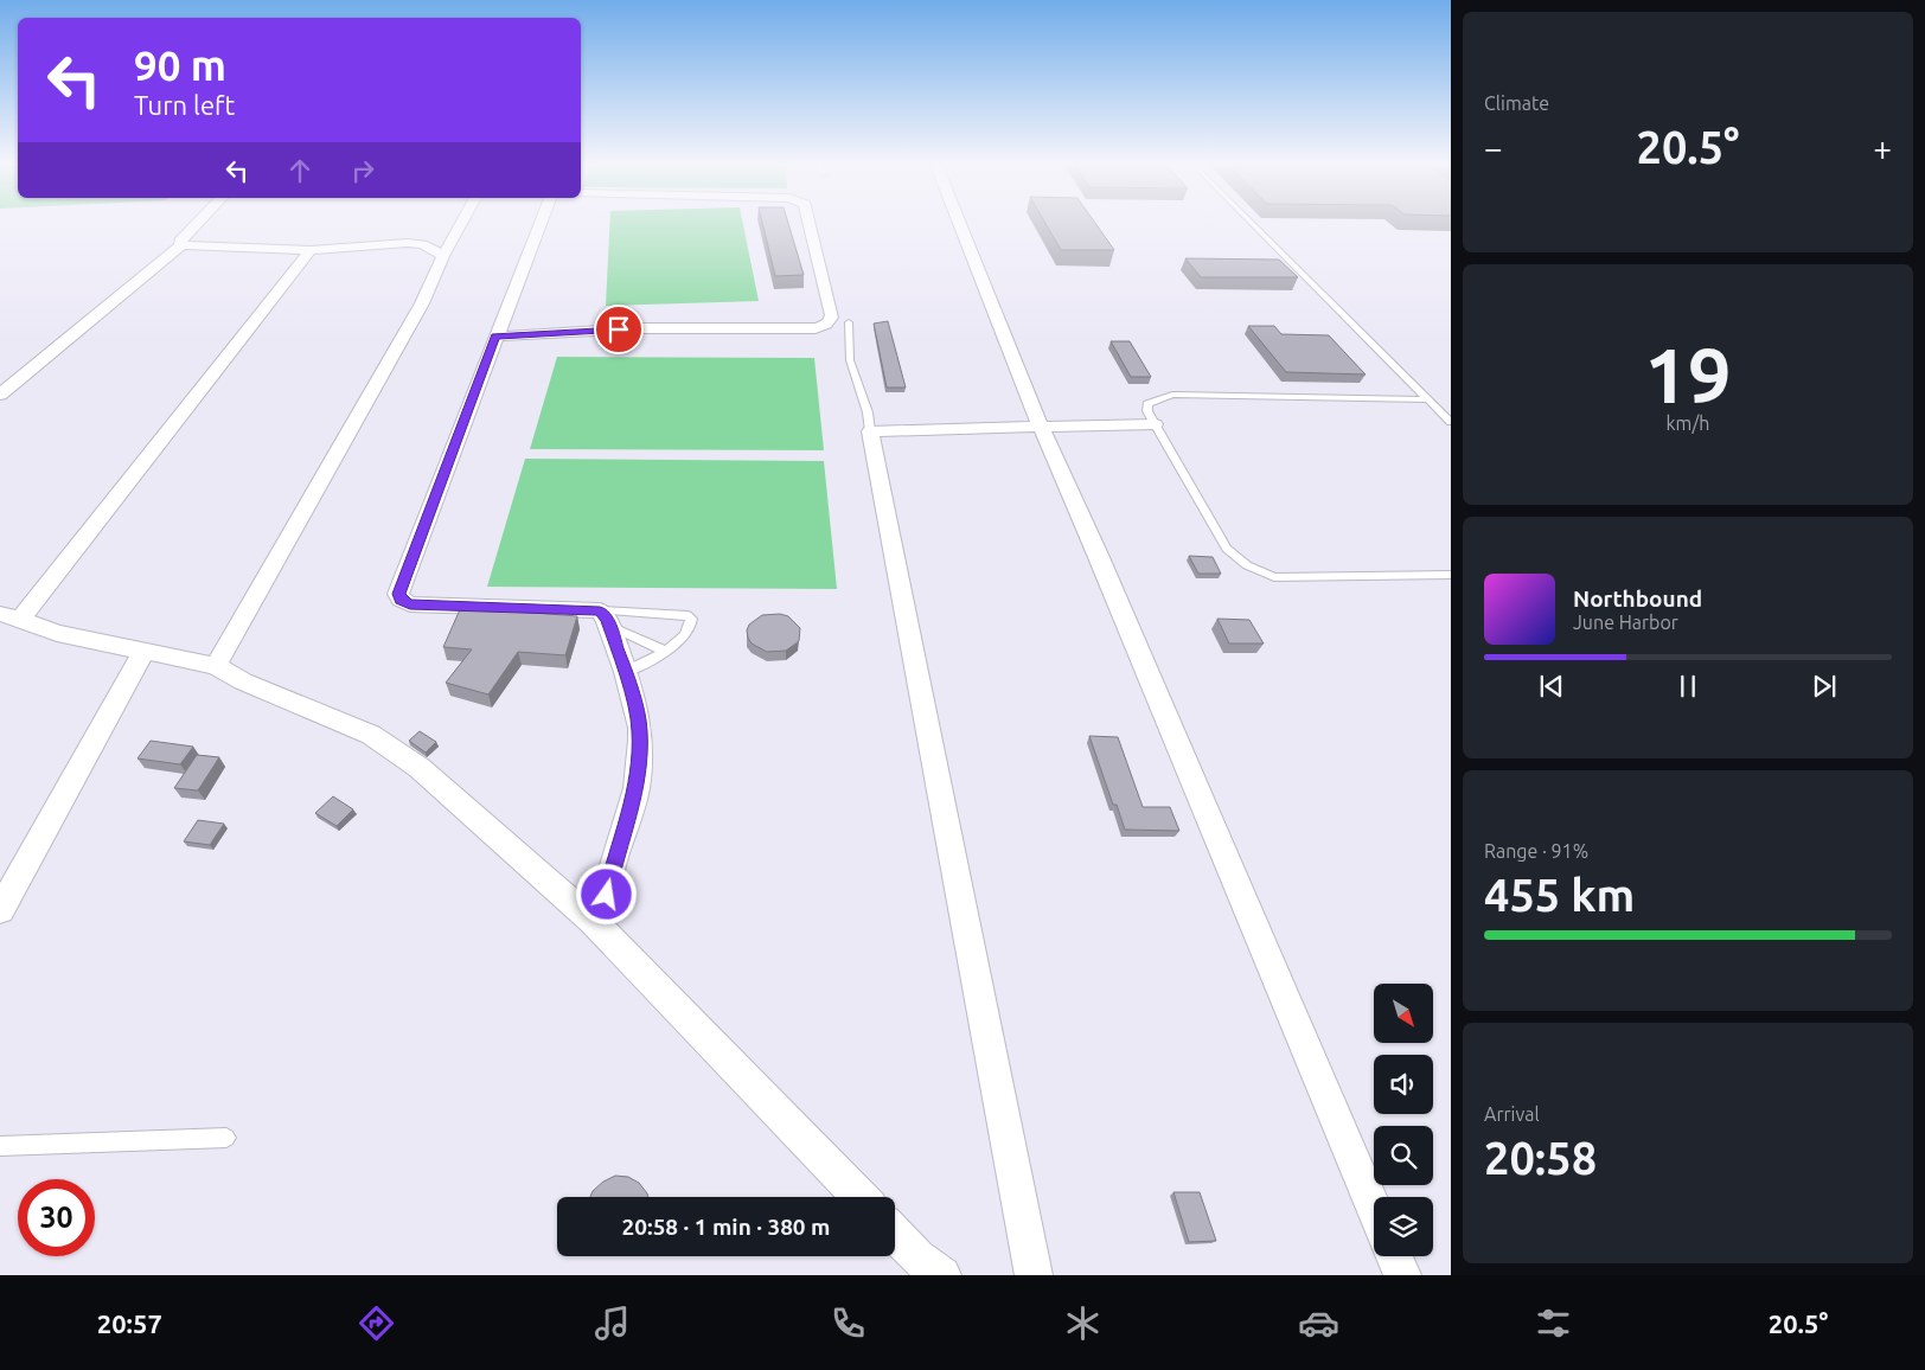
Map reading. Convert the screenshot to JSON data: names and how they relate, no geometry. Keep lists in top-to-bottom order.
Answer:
{
  "north": "bottom right",
  "page": {
    "tile": [
      "Climate",
      ["19", "km/h"],
      ["Range · 91%", "455 km"],
      ["Arrival", "20:58"]
    ],
    "turn": ["90 m", "Turn left"],
    "heat": ["−", "20.5°", "+"],
    "song": ["Northbound", "June Harbor"],
    "limit": "30",
    "trip": "20:58 · 1 min · 380 m",
    "tabs": ["20:57", "20.5°"]
  }
}
